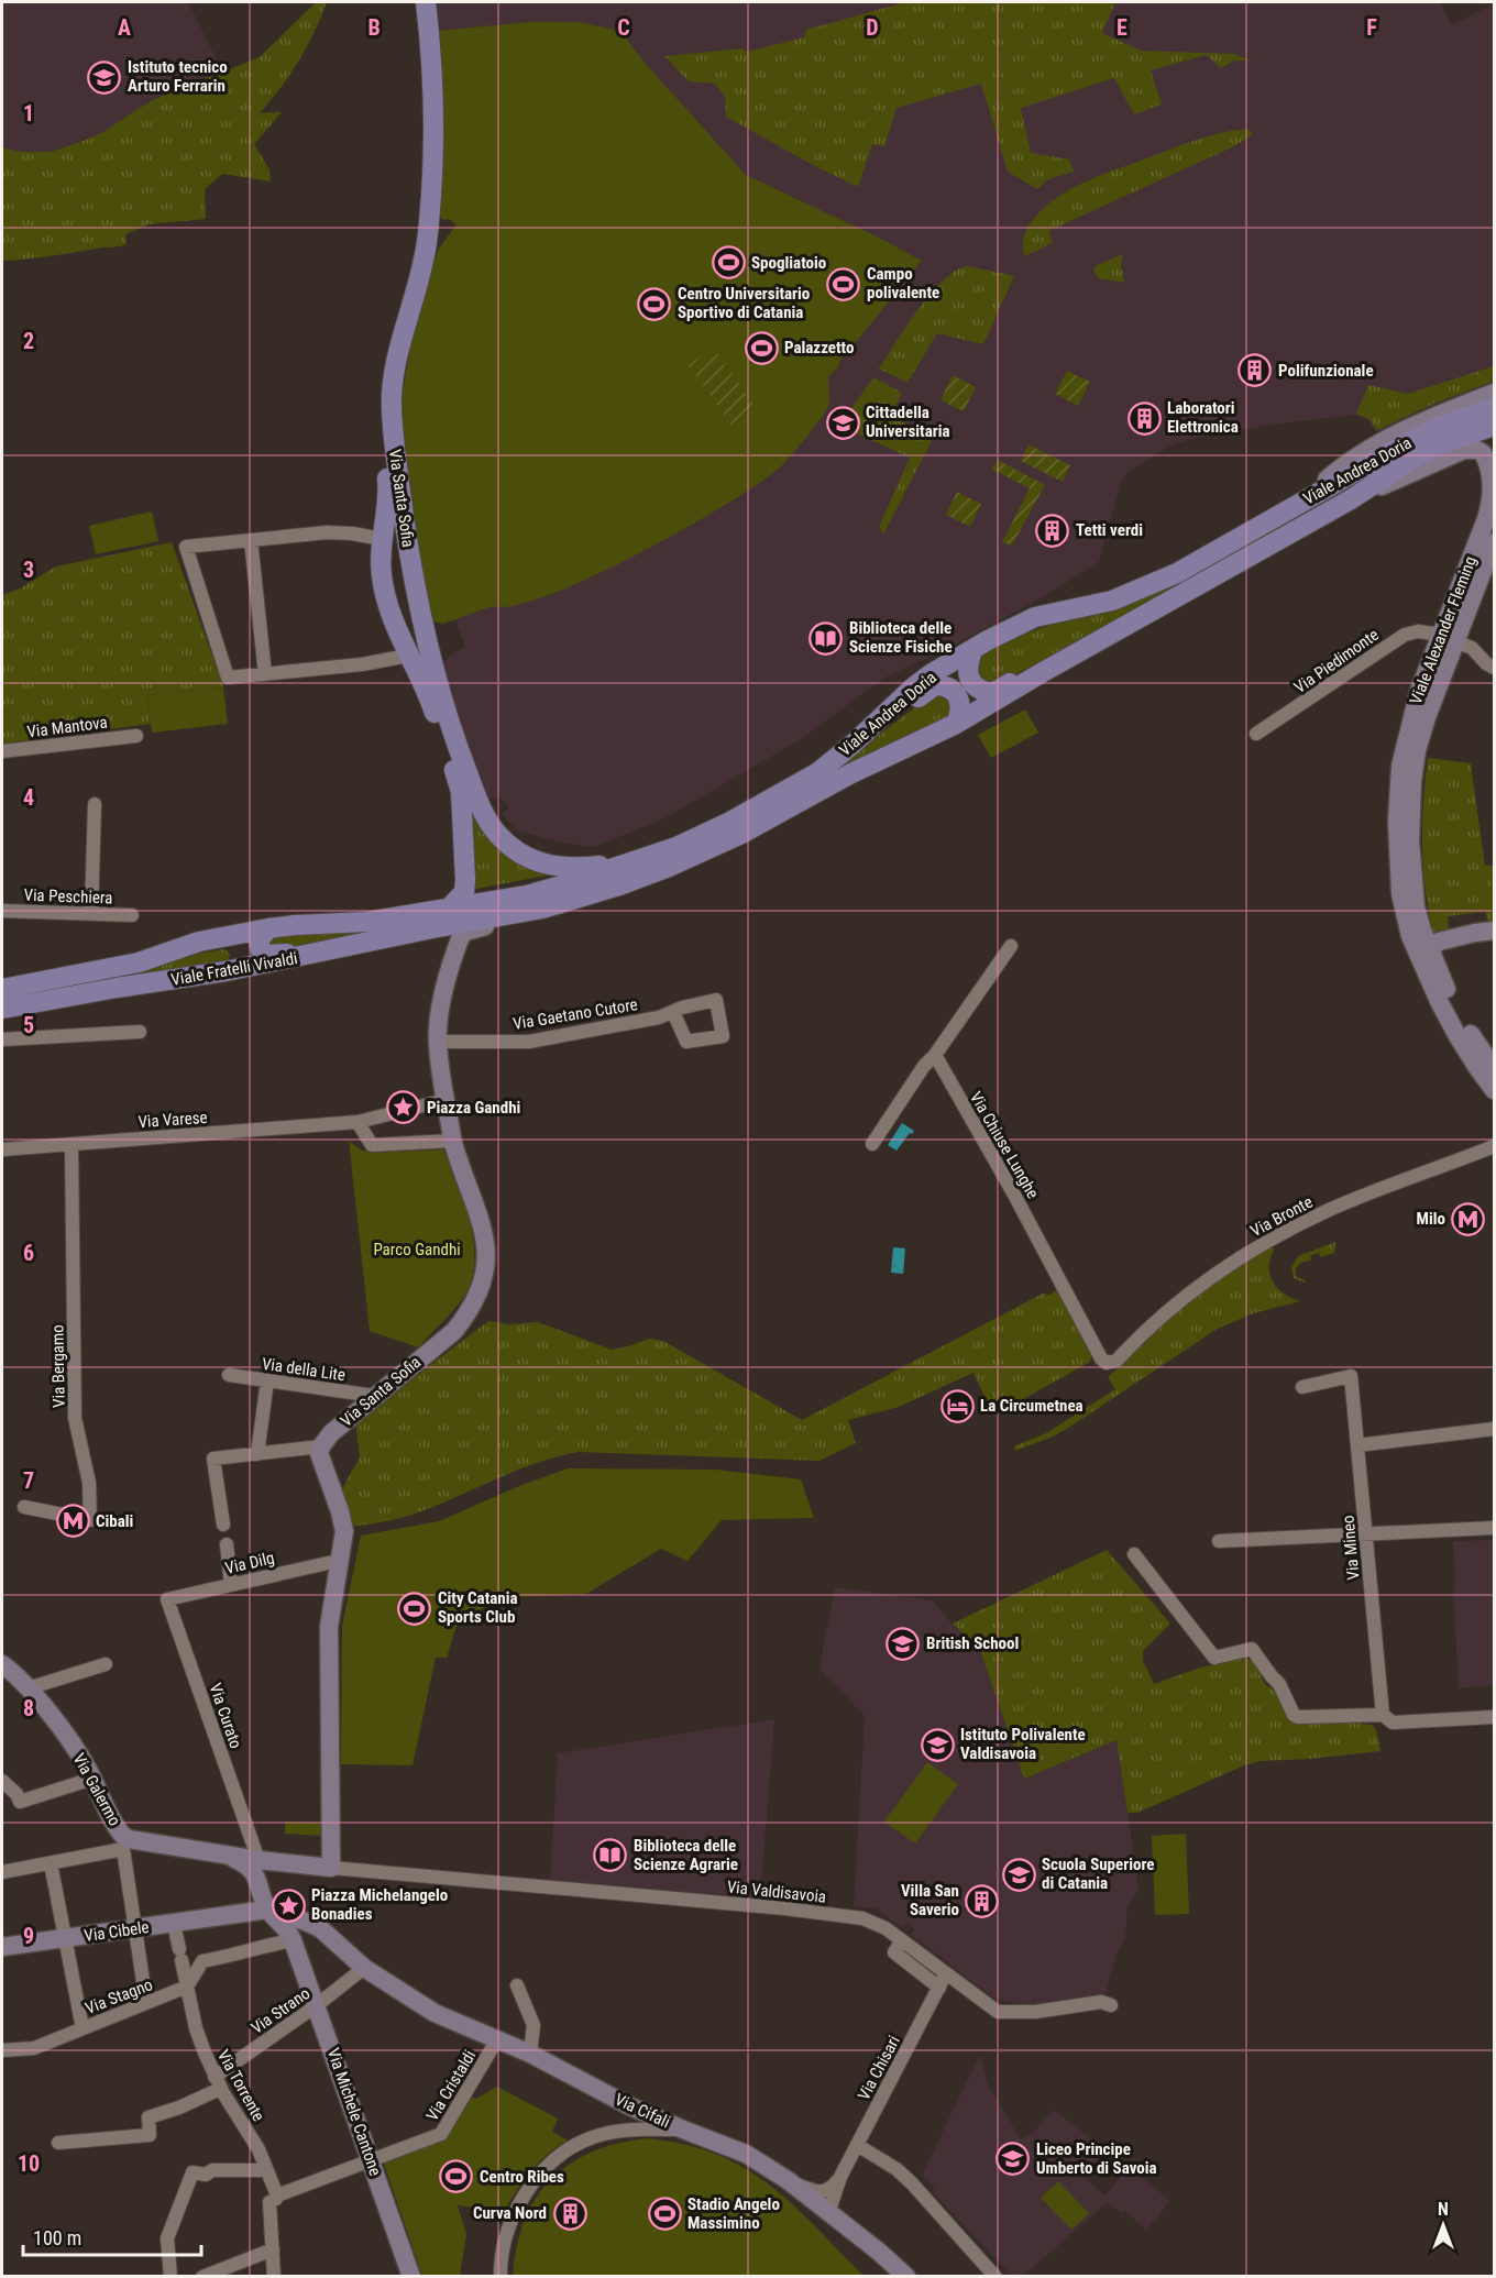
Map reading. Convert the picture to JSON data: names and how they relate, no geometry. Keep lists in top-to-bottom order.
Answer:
{
  "streets": {
    "main road": [
      "Viale Andrea Doria",
      "Via Santa Sofia",
      "Viale Alexander Fleming",
      "Viale Fratelli Vivaldi",
      "Via Galermo",
      "Via Cibele",
      "Via Cifali",
      "Via Michele Cantone"
    ],
    "street": [
      "Via Piedimonte",
      "Via Mantova",
      "Via Peschiera",
      "Via Gaetano Cutore",
      "Via Varese",
      "Via Chiuse Lunghe",
      "Via Bronte",
      "Via Bergamo",
      "Via della Lite",
      "Via Mineo",
      "Via Dilg",
      "Via Curato",
      "Via Valdisavoia",
      "Via Stagno",
      "Via Strano",
      "Via Chisari",
      "Via Torrente",
      "Via Cristaldi"
    ]
  },
  "crossings": [
    ["Viale Andrea Doria", "Via Santa Sofia"],
    ["Viale Andrea Doria", "Viale Alexander Fleming"],
    ["Viale Andrea Doria", "Viale Fratelli Vivaldi"],
    ["Via Santa Sofia", "Viale Fratelli Vivaldi"],
    ["Via Santa Sofia", "Via Gaetano Cutore"],
    ["Via Santa Sofia", "Via Varese"],
    ["Via Santa Sofia", "Via della Lite"],
    ["Viale Alexander Fleming", "Via Piedimonte"],
    ["Via Varese", "Via Bergamo"],
    ["Via Chiuse Lunghe", "Via Bronte"],
    ["Via Dilg", "Via Curato"],
    ["Via Curato", "Via Galermo"],
    ["Via Galermo", "Via Valdisavoia"],
    ["Via Galermo", "Via Michele Cantone"],
    ["Via Valdisavoia", "Via Chisari"],
    ["Via Cibele", "Via Torrente"],
    ["Via Cibele", "Via Cifali"],
    ["Via Cibele", "Via Michele Cantone"],
    ["Via Stagno", "Via Torrente"],
    ["Via Strano", "Via Torrente"],
    ["Via Strano", "Via Cifali"],
    ["Via Strano", "Via Michele Cantone"],
    ["Via Chisari", "Via Cifali"],
    ["Via Torrente", "Via Cristaldi"],
    ["Via Cristaldi", "Via Cifali"],
    ["Via Cristaldi", "Via Michele Cantone"],
    ["Via Cifali", "Via Michele Cantone"]
  ],
  "parks": ["Parco Gandhi"],
  "places": {
    "school or university": [
      "Istituto tecnico Arturo Ferrarin",
      "Cittadella Universitaria",
      "British School",
      "Istituto Polivalente Valdisavoia",
      "Scuola Superiore di Catania",
      "Liceo Principe Umberto di Savoia"
    ],
    "sports": [
      "Spogliatoio",
      "Campo polivalente",
      "Centro Universitario Sportivo di Catania",
      "Palazzetto",
      "City Catania Sports Club",
      "Centro Ribes",
      "Stadio Angelo Massimino"
    ],
    "building": [
      "Polifunzionale",
      "Laboratori Elettronica",
      "Tetti verdi",
      "Villa San Saverio",
      "Curva Nord"
    ],
    "library": ["Biblioteca delle Scienze Fisiche", "Biblioteca delle Scienze Agrarie"],
    "place": ["Piazza Gandhi", "Piazza Michelangelo Bonadies"],
    "metro station": ["Milo", "Cibali"],
    "hotel": ["La Circumetnea"]
  },
  "scale_bar": "100 m",
  "north": "top",
  "grid": {
    "columns": [
      "A",
      "B",
      "C",
      "D",
      "E",
      "F"
    ],
    "rows": [
      "1",
      "2",
      "3",
      "4",
      "5",
      "6",
      "7",
      "8",
      "9",
      "10"
    ]
  }
}
